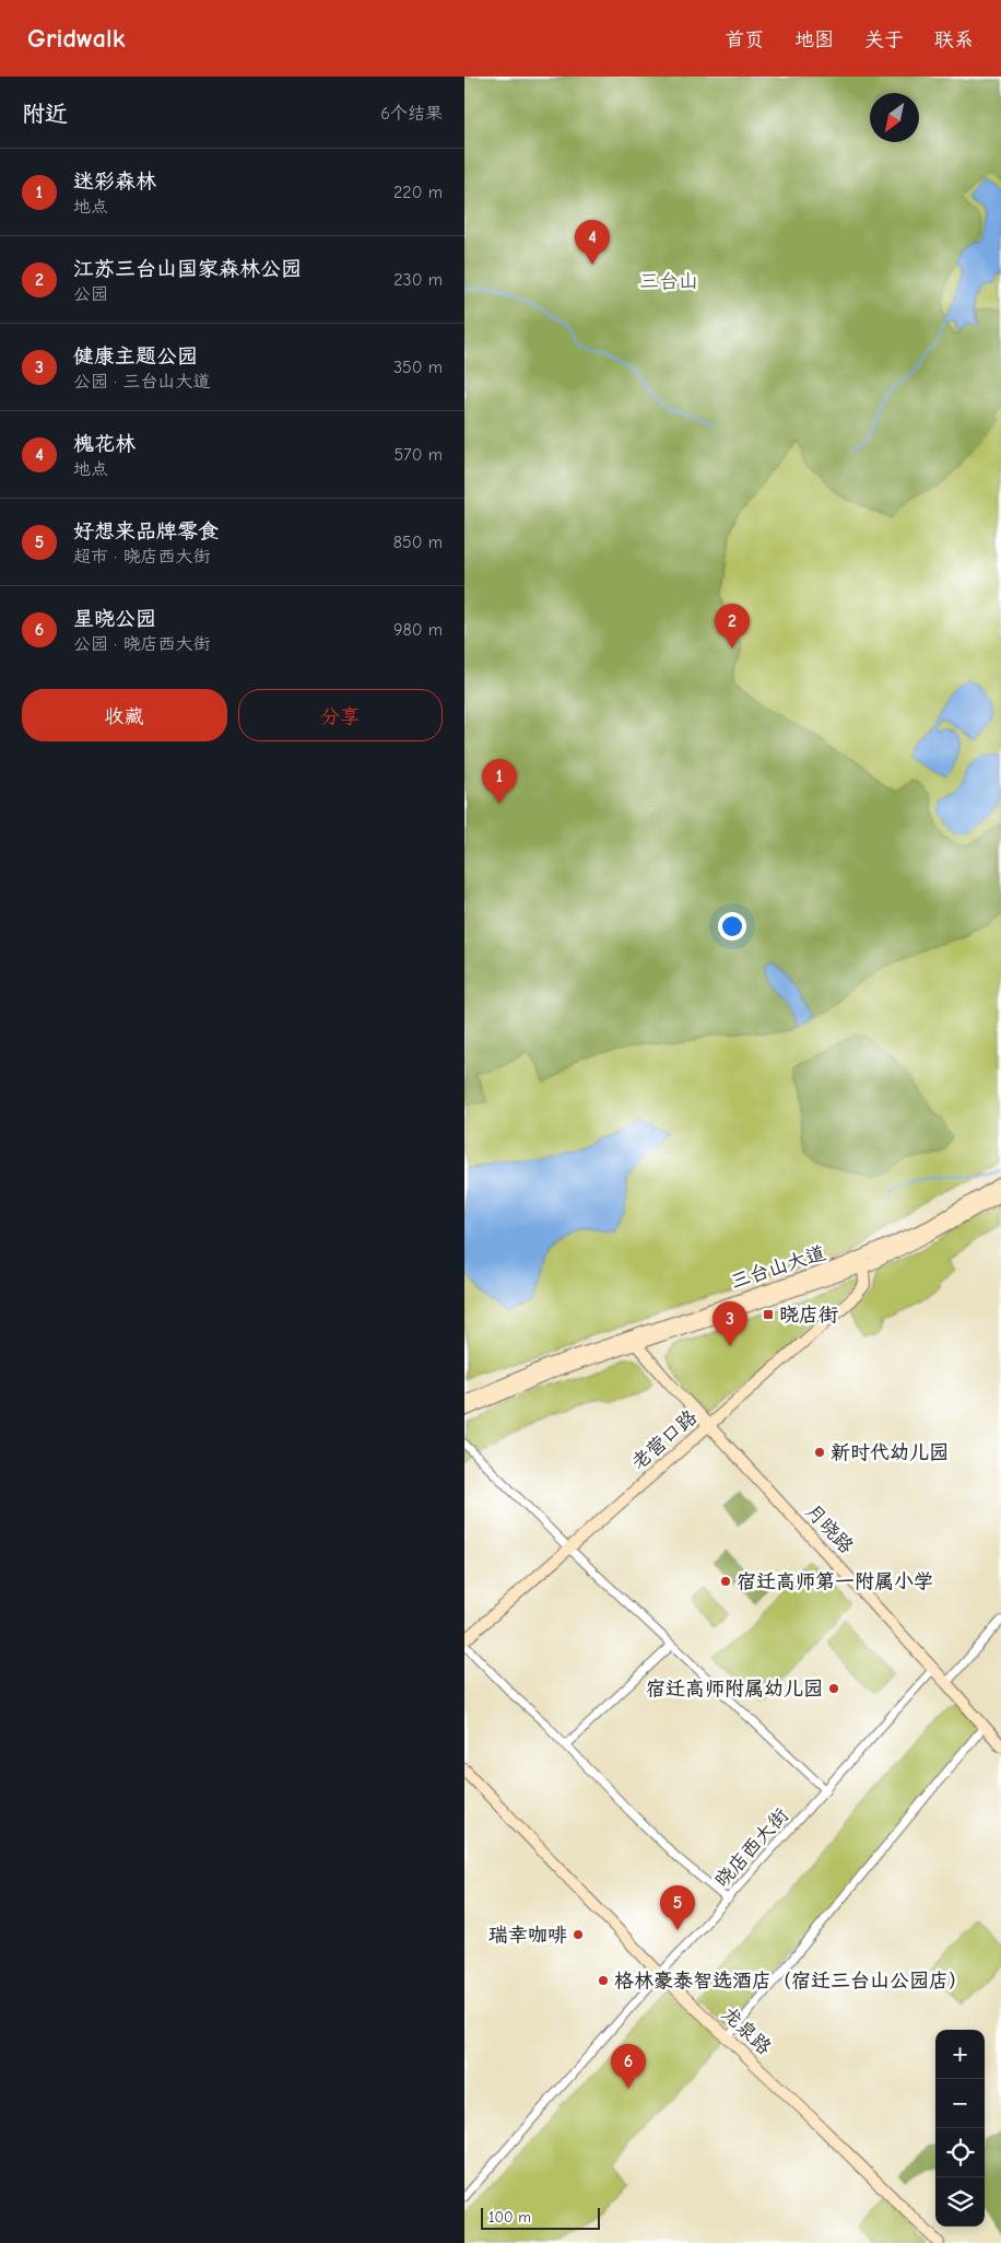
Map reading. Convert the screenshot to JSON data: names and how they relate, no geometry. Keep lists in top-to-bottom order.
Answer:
{
  "streets": {
    "street": [
      "三台山大道",
      "老营口路",
      "月晓路",
      "晓店西大街",
      "龙泉路"
    ]
  },
  "crossings": [
    ["三台山大道", "老营口路"],
    ["三台山大道", "月晓路"],
    ["老营口路", "月晓路"],
    ["月晓路", "晓店西大街"],
    ["晓店西大街", "龙泉路"]
  ],
  "parks": ["三台山"],
  "places": {
    "transit": ["晓店街"],
    "other": [
      "新时代幼儿园",
      "宿迁高师第一附属小学",
      "宿迁高师附属幼儿园",
      "瑞幸咖啡",
      "格林豪泰智选酒店（宿迁三台山公园店）"
    ]
  },
  "scale_bar": "100 m",
  "north": "bottom left",
  "page": {
    "header": "Gridwalk",
    "nav": [
      "首页",
      "地图",
      "关于",
      "联系"
    ],
    "heading": ["附近", "6个结果"],
    "list": [
      {
        "mark": "1",
        "name": "迷彩森林",
        "note": "地点",
        "value": "220 m"
      },
      {
        "mark": "2",
        "name": "江苏三台山国家森林公园",
        "note": "公园",
        "value": "230 m"
      },
      {
        "mark": "3",
        "name": "健康主题公园",
        "note": "公园 · 三台山大道",
        "value": "350 m"
      },
      {
        "mark": "4",
        "name": "槐花林",
        "note": "地点",
        "value": "570 m"
      },
      {
        "mark": "5",
        "name": "好想来品牌零食",
        "note": "超市 · 晓店西大街",
        "value": "850 m"
      },
      {
        "mark": "6",
        "name": "星晓公园",
        "note": "公园 · 晓店西大街",
        "value": "980 m"
      }
    ],
    "pins": [
      "4",
      "2",
      "1",
      "3",
      "5",
      "6"
    ],
    "buttons": ["收藏", "分享"],
    "map_buttons": ["+", "−"],
    "scale": "100 m"
  }
}
